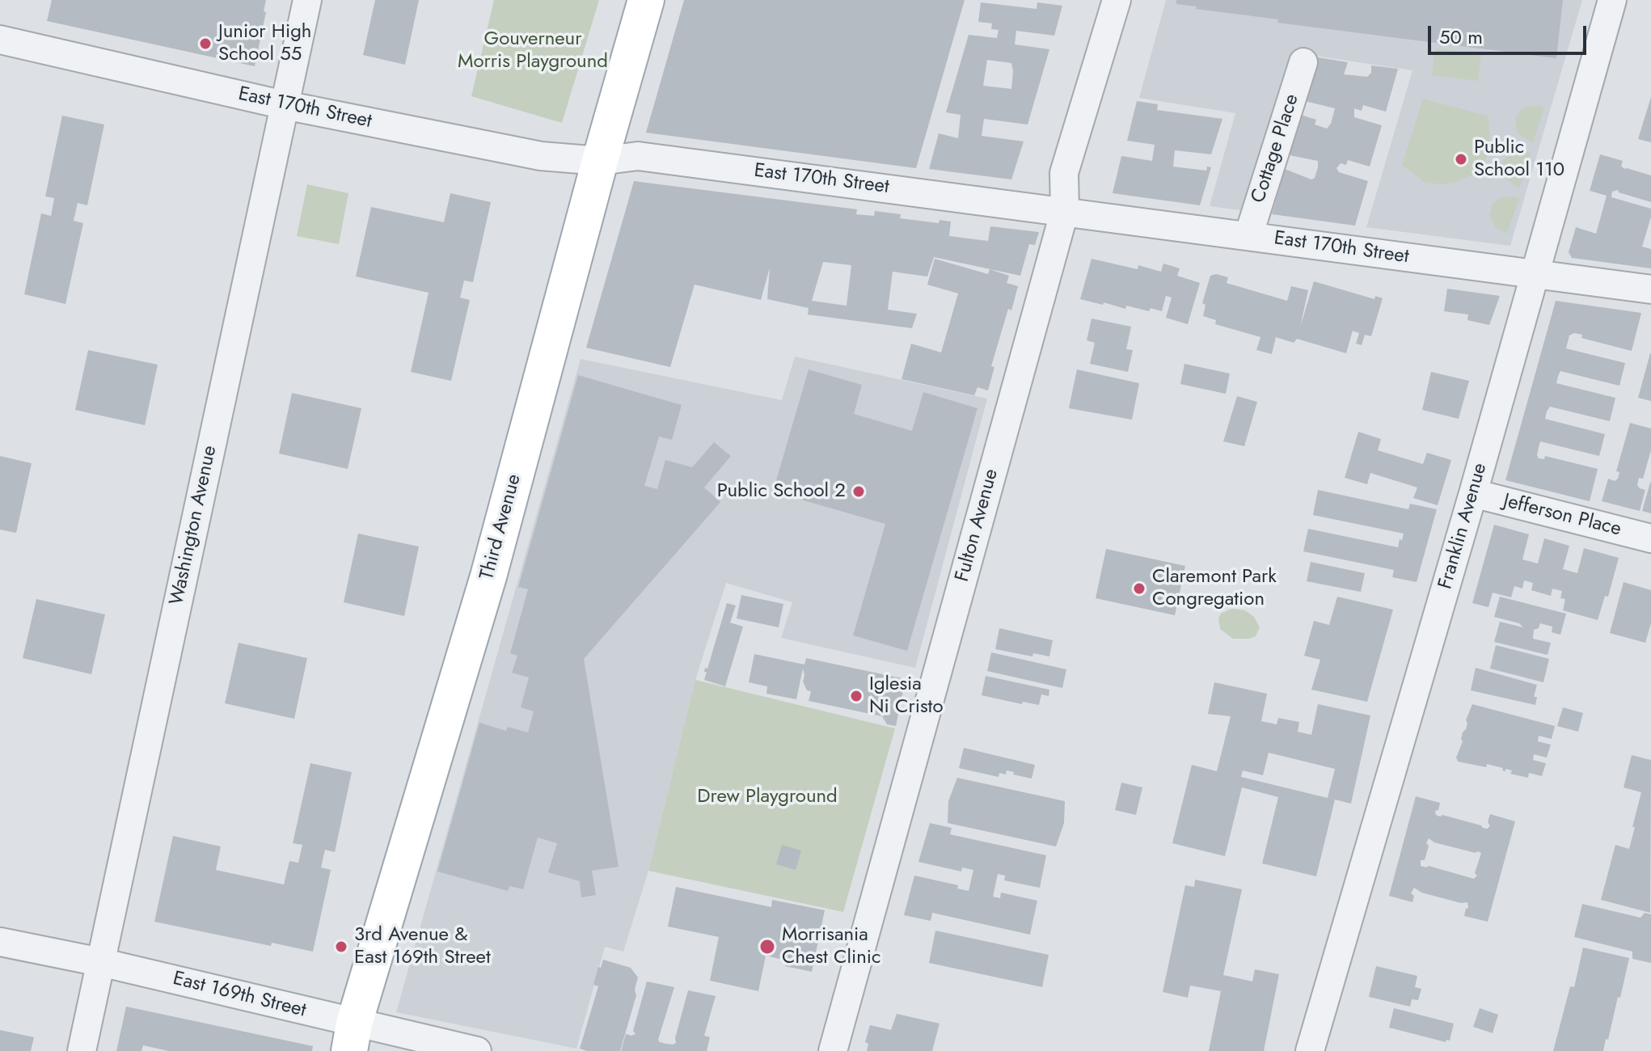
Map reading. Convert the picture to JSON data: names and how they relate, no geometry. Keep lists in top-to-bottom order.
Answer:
{
  "streets": {
    "main road": ["Third Avenue"],
    "street": [
      "East 170th Street",
      "Cottage Place",
      "Jefferson Place",
      "Washington Avenue",
      "Fulton Avenue",
      "Franklin Avenue",
      "East 169th Street"
    ]
  },
  "crossings": [
    ["East 170th Street", "Cottage Place"],
    ["East 170th Street", "Washington Avenue"],
    ["East 170th Street", "Fulton Avenue"],
    ["East 170th Street", "Franklin Avenue"],
    ["East 170th Street", "Third Avenue"],
    ["Jefferson Place", "Franklin Avenue"],
    ["Washington Avenue", "East 169th Street"],
    ["Third Avenue", "East 169th Street"]
  ],
  "parks": ["Gouverneur Morris Playground", "Drew Playground"],
  "places": [
    "Junior High School 55",
    "Public School 110",
    "Public School 2",
    "Claremont Park Congregation",
    "Iglesia Ni Cristo",
    "3rd Avenue & East 169th Street",
    "Morrisania Chest Clinic"
  ],
  "scale_bar": "50 m"
}
